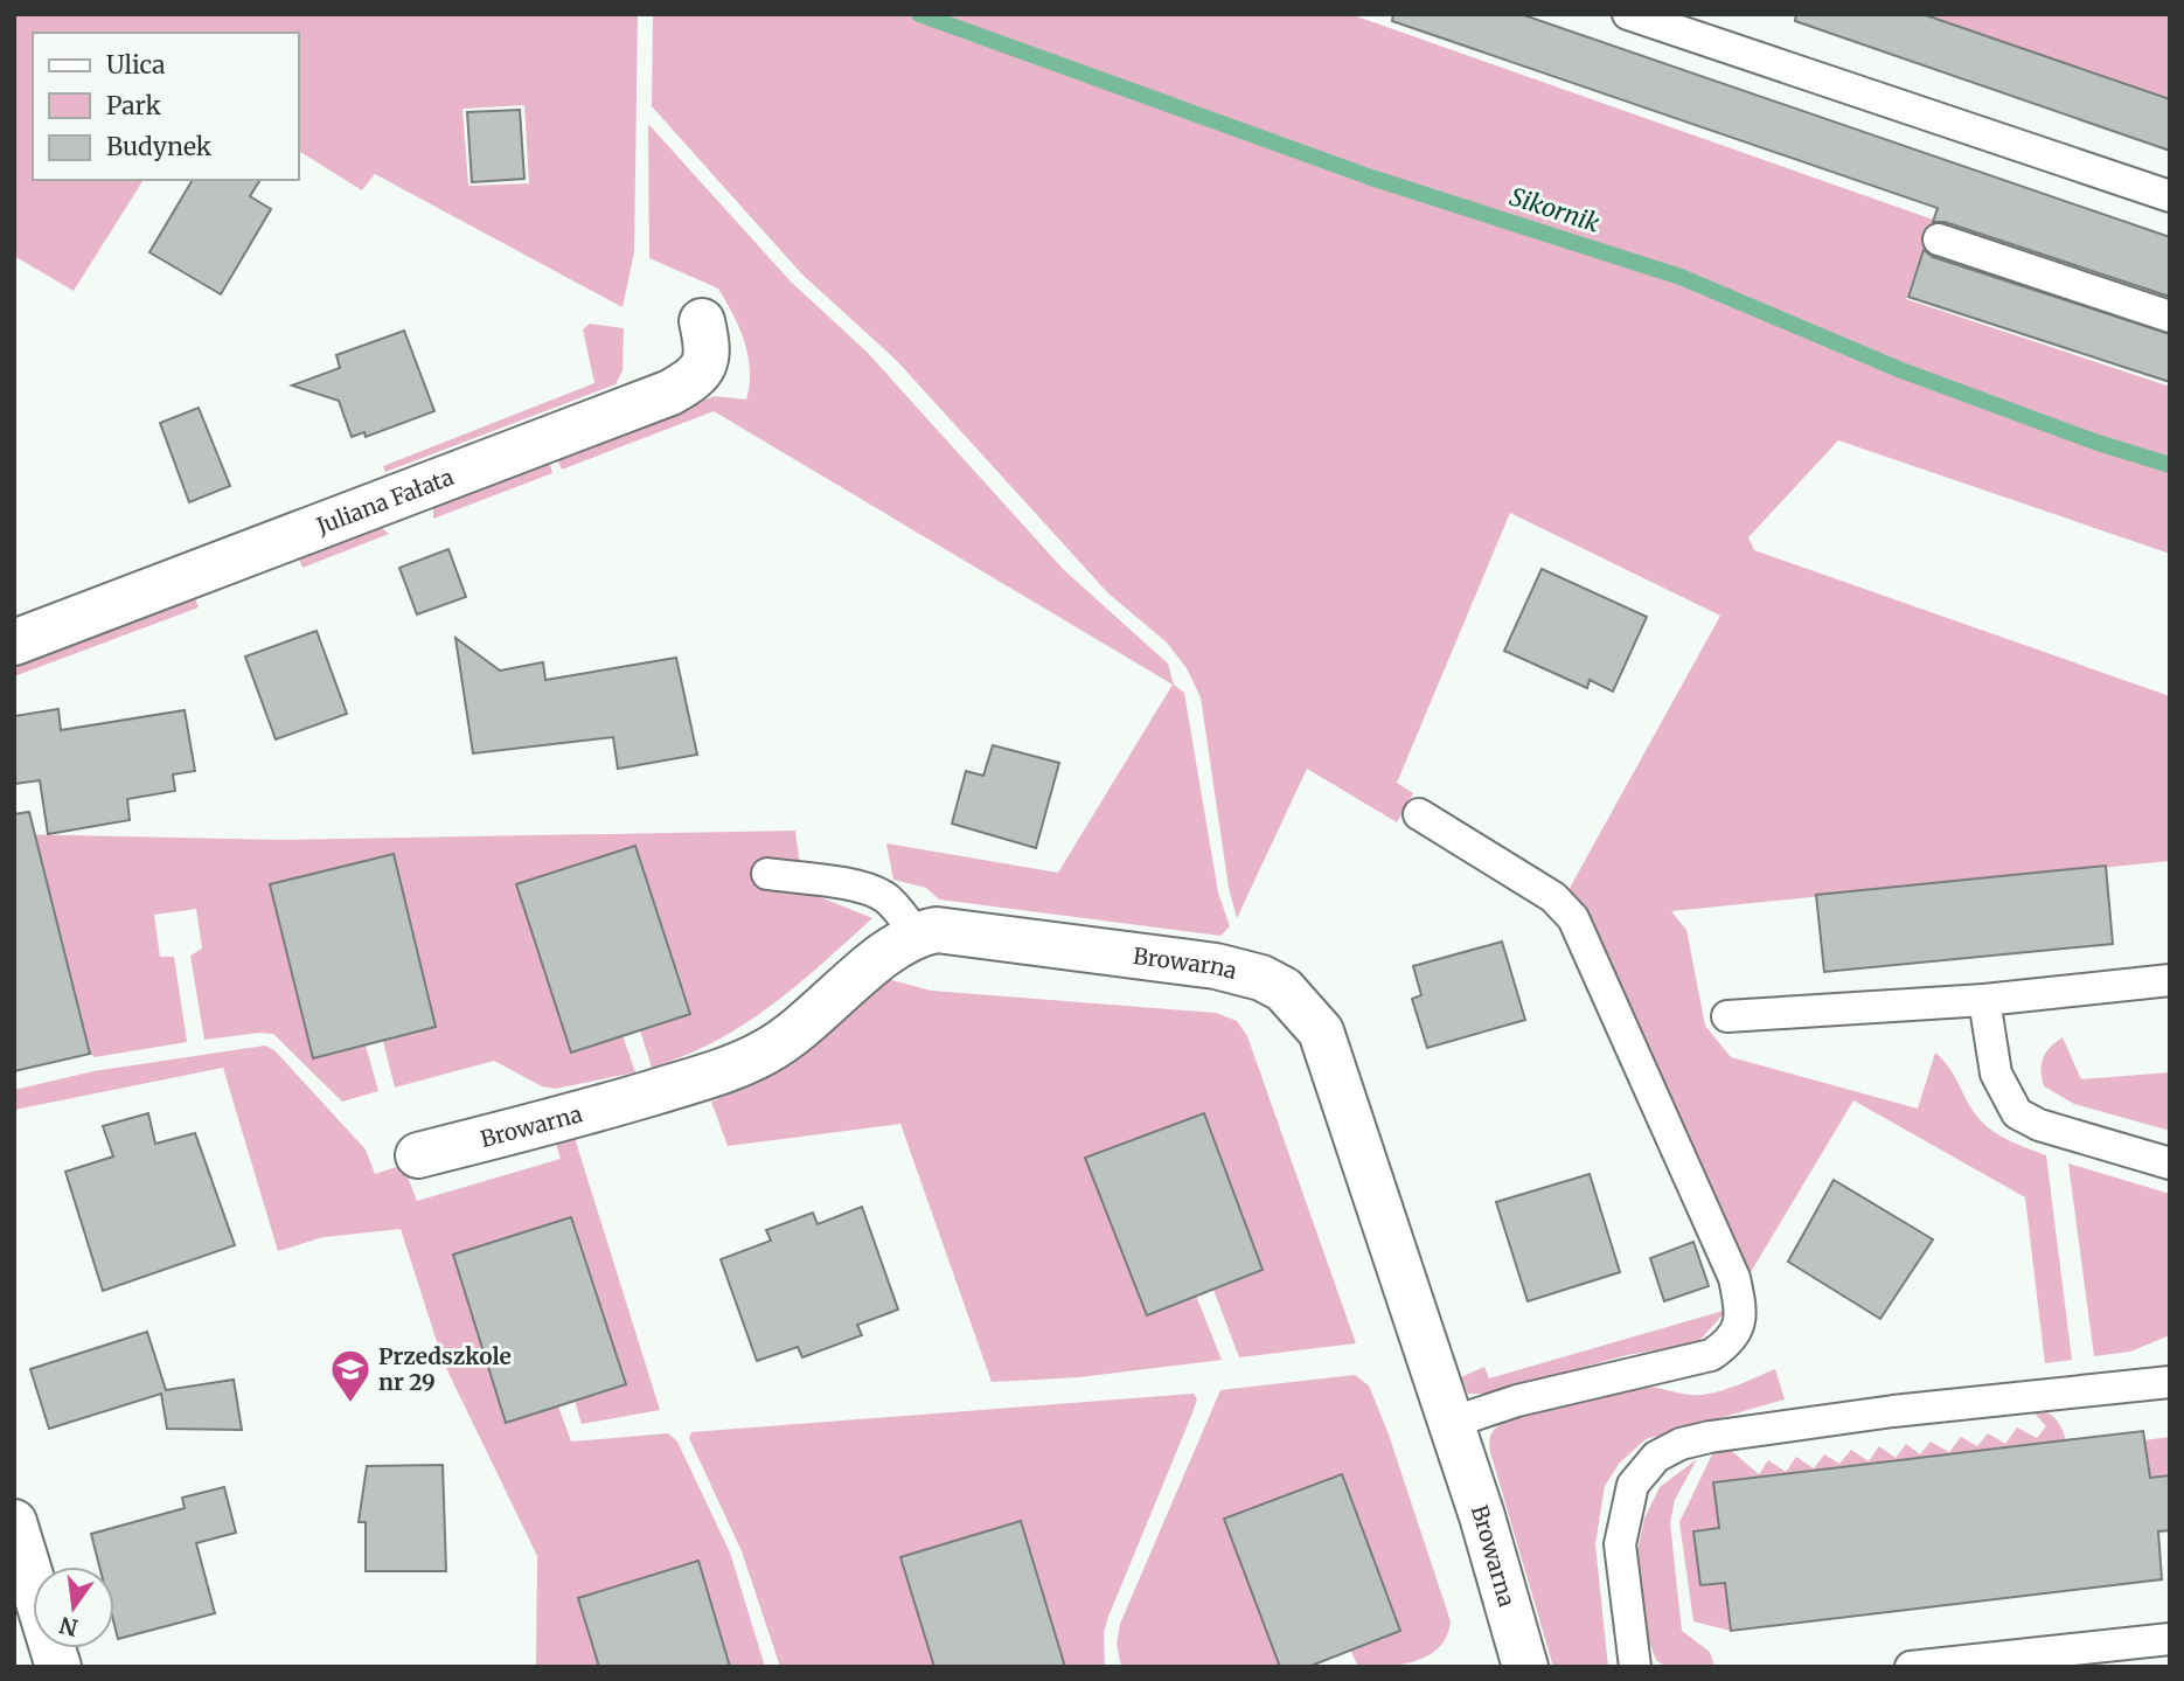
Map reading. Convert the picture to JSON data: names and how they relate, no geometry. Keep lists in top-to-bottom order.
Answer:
{
  "streets": {
    "street": ["Juliana Fałata", "Browarna"]
  },
  "water": ["Sikornik"],
  "places": {
    "school or university": ["Przedszkole nr 29"]
  },
  "legend": ["Ulica", "Park", "Budynek"],
  "north": "bottom"
}
